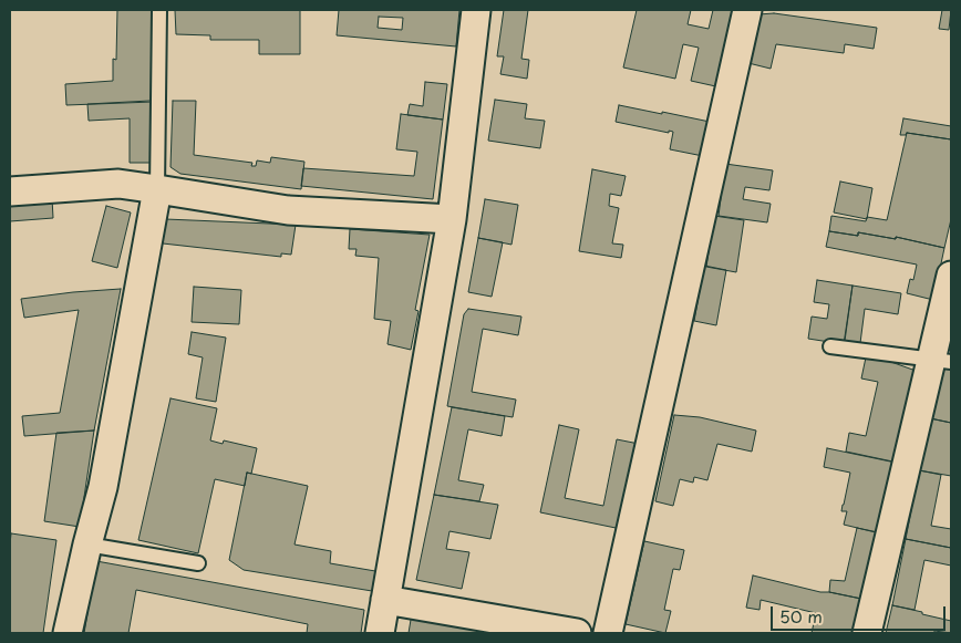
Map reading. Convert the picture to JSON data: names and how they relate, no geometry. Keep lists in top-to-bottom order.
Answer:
{
  "scale_bar": "50 m"
}
